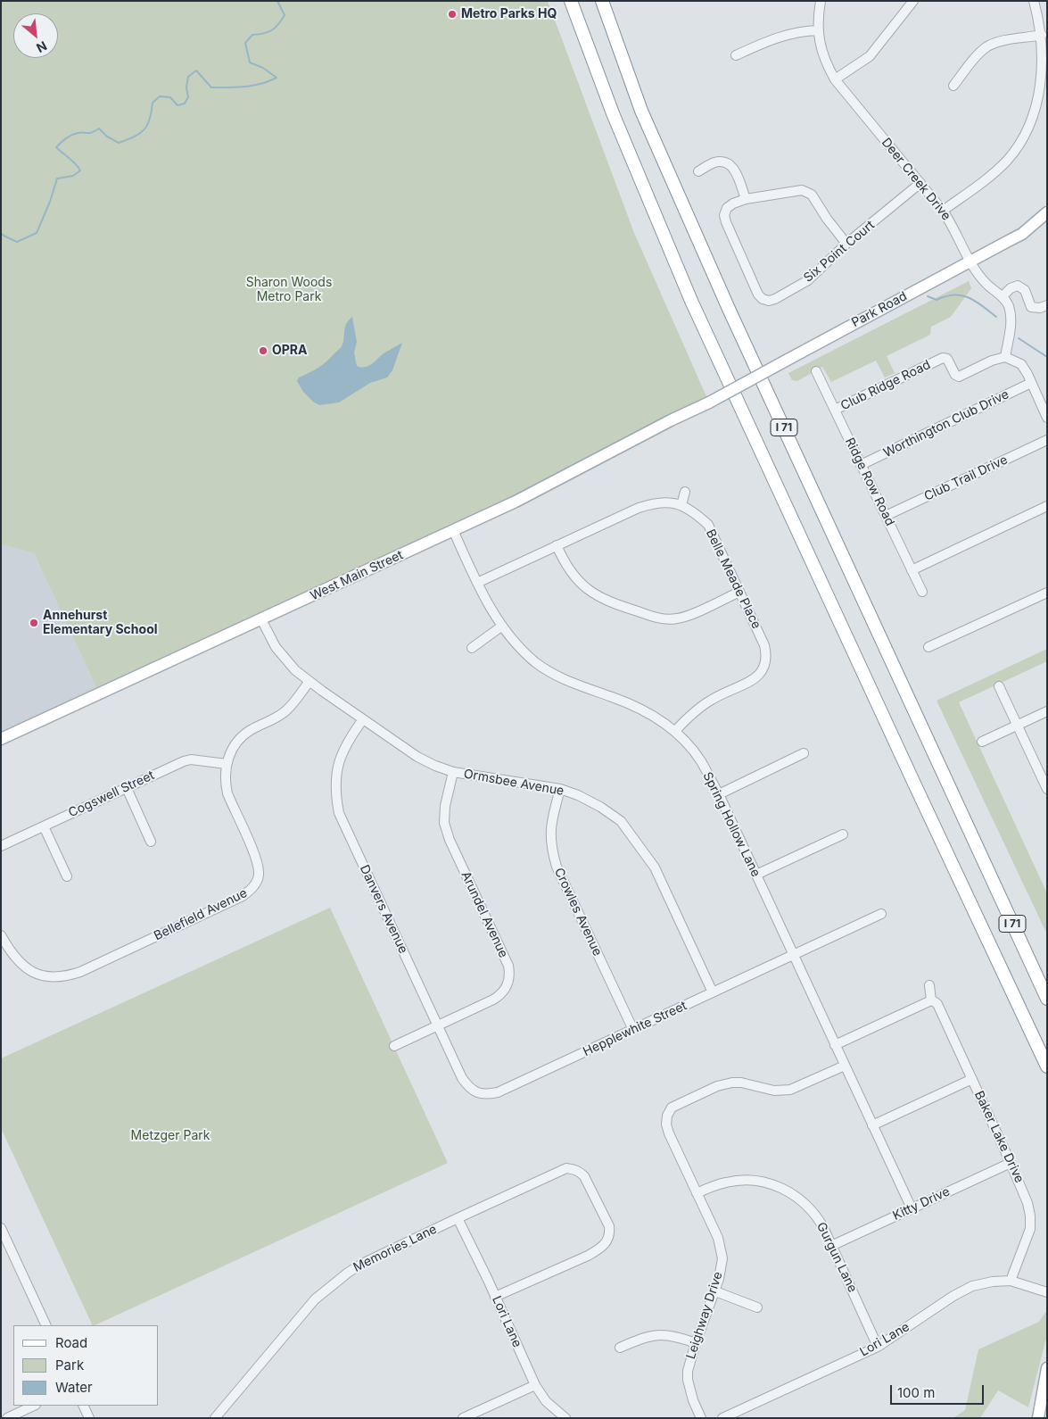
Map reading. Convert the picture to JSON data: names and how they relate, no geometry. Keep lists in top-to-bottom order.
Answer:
{
  "streets": {
    "highway": ["I 71"],
    "main road": ["Park Road", "West Main Street"],
    "street": [
      "Deer Creek Drive",
      "Six Point Court",
      "Club Ridge Road",
      "Worthington Club Drive",
      "Club Trail Drive",
      "Ridge Row Road",
      "Belle Meade Place",
      "Ormsbee Avenue",
      "Cogswell Street",
      "Spring Hollow Lane",
      "Danvers Avenue",
      "Crowles Avenue",
      "Bellefield Avenue",
      "Arundel Avenue",
      "Hepplewhite Street",
      "Baker Lake Drive",
      "Kitty Drive",
      "Memories Lane",
      "Gurgun Lane",
      "Leighway Drive",
      "Lori Lane"
    ]
  },
  "crossings": [
    ["Deer Creek Drive", "Six Point Court"],
    ["Deer Creek Drive", "Park Road"],
    ["Deer Creek Drive", "Club Ridge Road"],
    ["Park Road", "West Main Street"],
    ["Club Ridge Road", "Ridge Row Road"],
    ["Worthington Club Drive", "Ridge Row Road"],
    ["Club Trail Drive", "Ridge Row Road"],
    ["West Main Street", "Ormsbee Avenue"],
    ["West Main Street", "Spring Hollow Lane"],
    ["Belle Meade Place", "Spring Hollow Lane"],
    ["Ormsbee Avenue", "Danvers Avenue"],
    ["Ormsbee Avenue", "Crowles Avenue"],
    ["Ormsbee Avenue", "Bellefield Avenue"],
    ["Ormsbee Avenue", "Arundel Avenue"],
    ["Ormsbee Avenue", "Hepplewhite Street"],
    ["Cogswell Street", "Bellefield Avenue"],
    ["Spring Hollow Lane", "Hepplewhite Street"],
    ["Spring Hollow Lane", "Kitty Drive"],
    ["Spring Hollow Lane", "Leighway Drive"],
    ["Danvers Avenue", "Arundel Avenue"],
    ["Danvers Avenue", "Hepplewhite Street"],
    ["Crowles Avenue", "Hepplewhite Street"],
    ["Baker Lake Drive", "Kitty Drive"],
    ["Baker Lake Drive", "Lori Lane"],
    ["Kitty Drive", "Gurgun Lane"],
    ["Memories Lane", "Lori Lane"],
    ["Gurgun Lane", "Leighway Drive"],
    ["Gurgun Lane", "Lori Lane"]
  ],
  "parks": ["Sharon Woods Metro Park", "Metzger Park"],
  "places": ["Metro Parks HQ", "OPRA", "Annehurst Elementary School"],
  "legend": ["Road", "Park", "Water"],
  "scale_bar": "100 m",
  "north": "bottom right"
}
